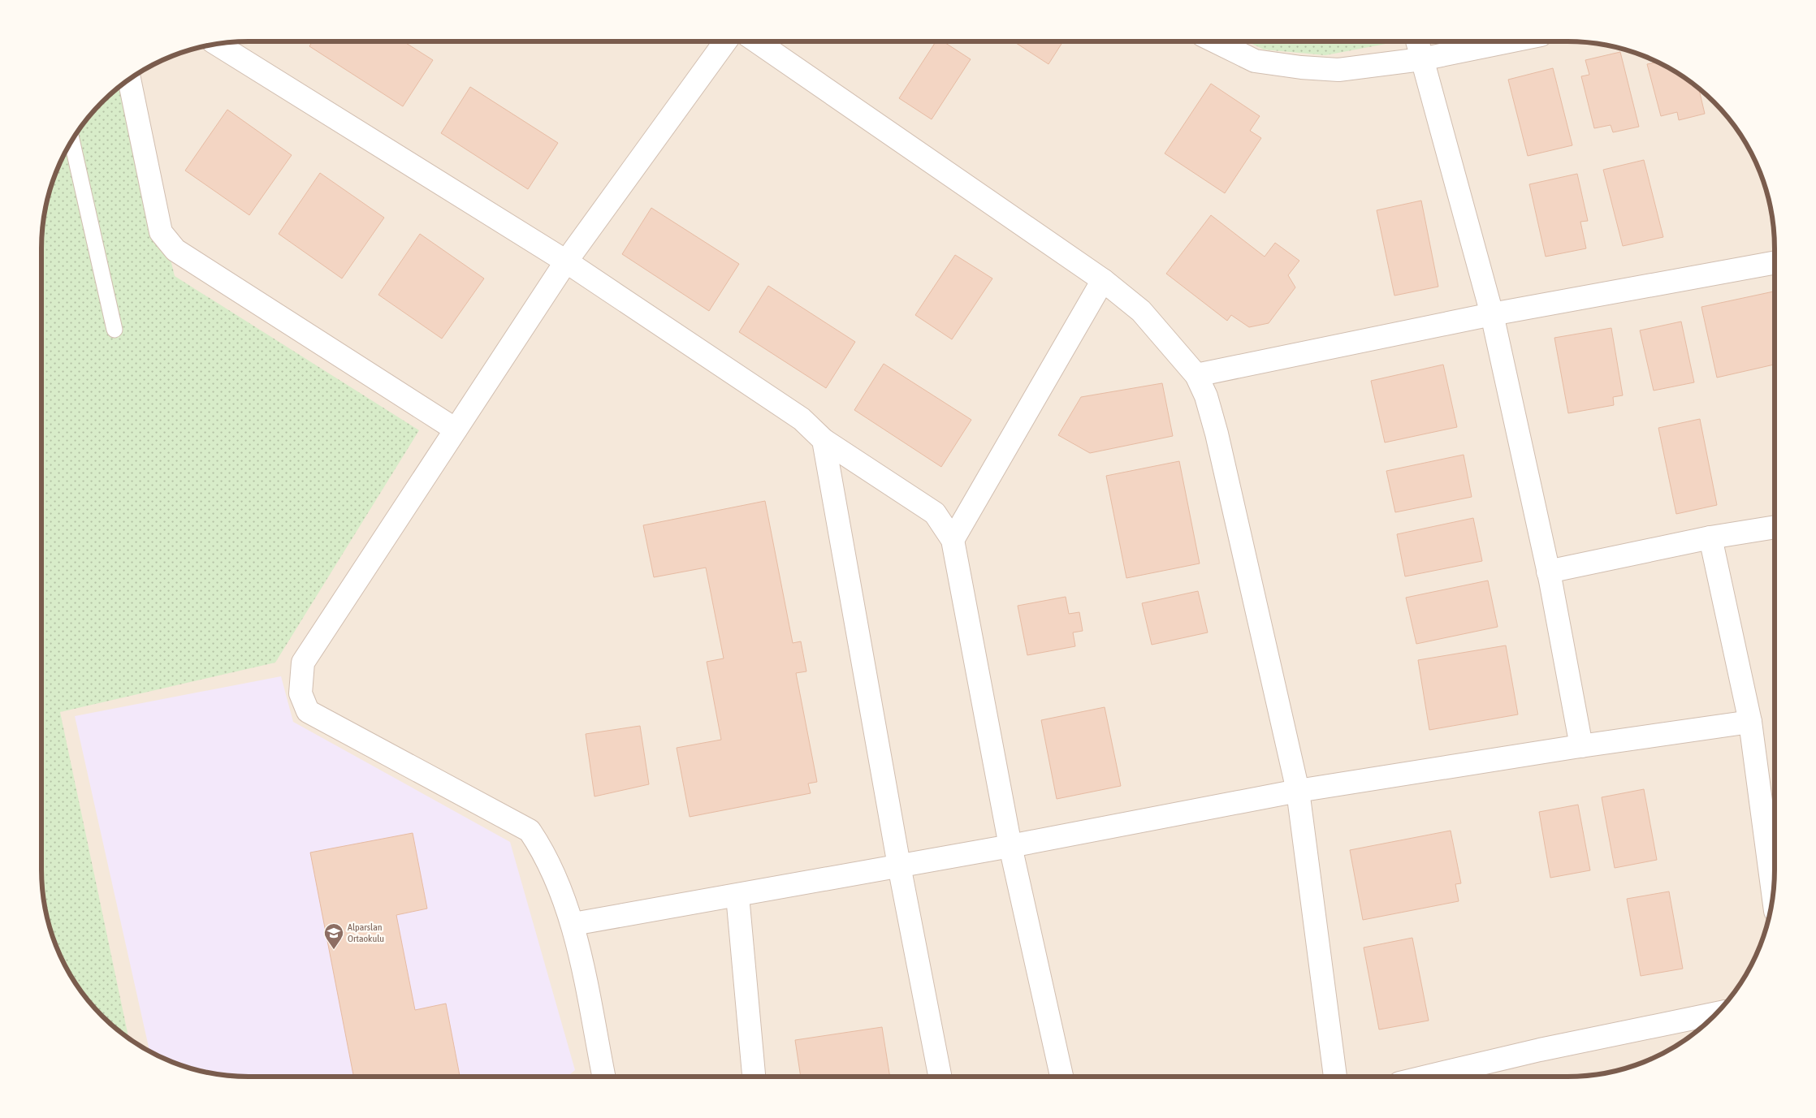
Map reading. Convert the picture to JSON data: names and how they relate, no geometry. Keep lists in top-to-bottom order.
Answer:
{
  "places": {
    "school or university": ["Alparslan Ortaokulu"]
  }
}
